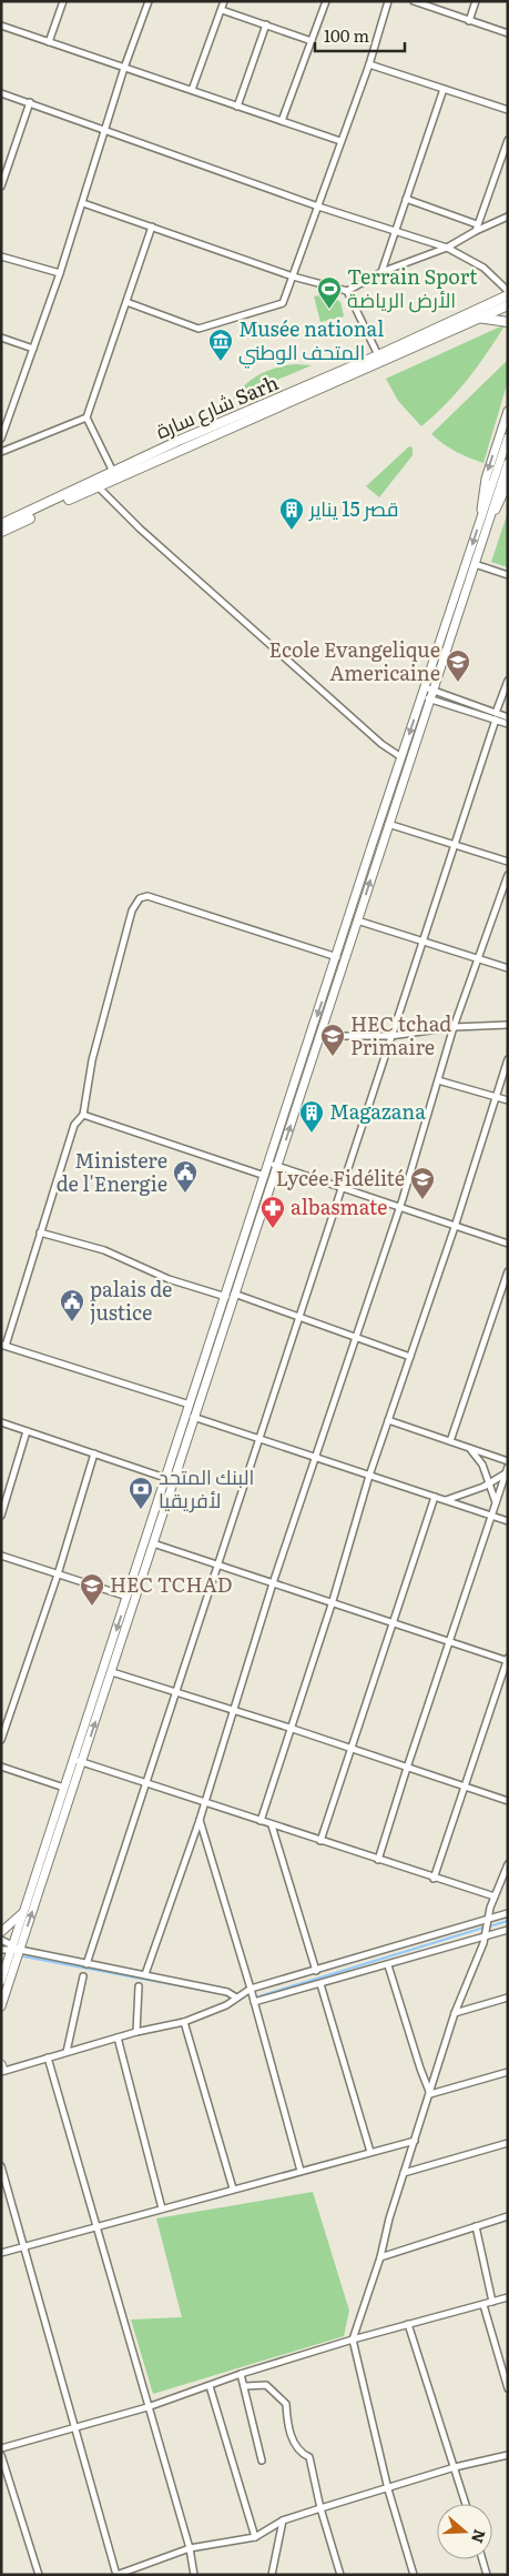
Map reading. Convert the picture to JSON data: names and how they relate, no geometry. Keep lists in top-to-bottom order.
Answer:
{
  "streets": {
    "highway": ["شارع سارة Sarh"]
  },
  "places": {
    "sports": ["Terrain Sport الأرض الرياضة"],
    "museum": ["Musée national المتحف الوطني"],
    "building": ["قصر 15 يناير", "Magazana"],
    "school or university": [
      "Ecole Evangelique Americaine",
      "HEC tchad Primaire",
      "Lycée Fidélité",
      "HEC TCHAD"
    ],
    "public building": ["Ministere de l'Energie", "palais de justice"],
    "pharmacy": ["albasmate"],
    "bank": ["البنك المتحد لأفريقيا"]
  },
  "scale_bar": "100 m",
  "north": "right"
}
